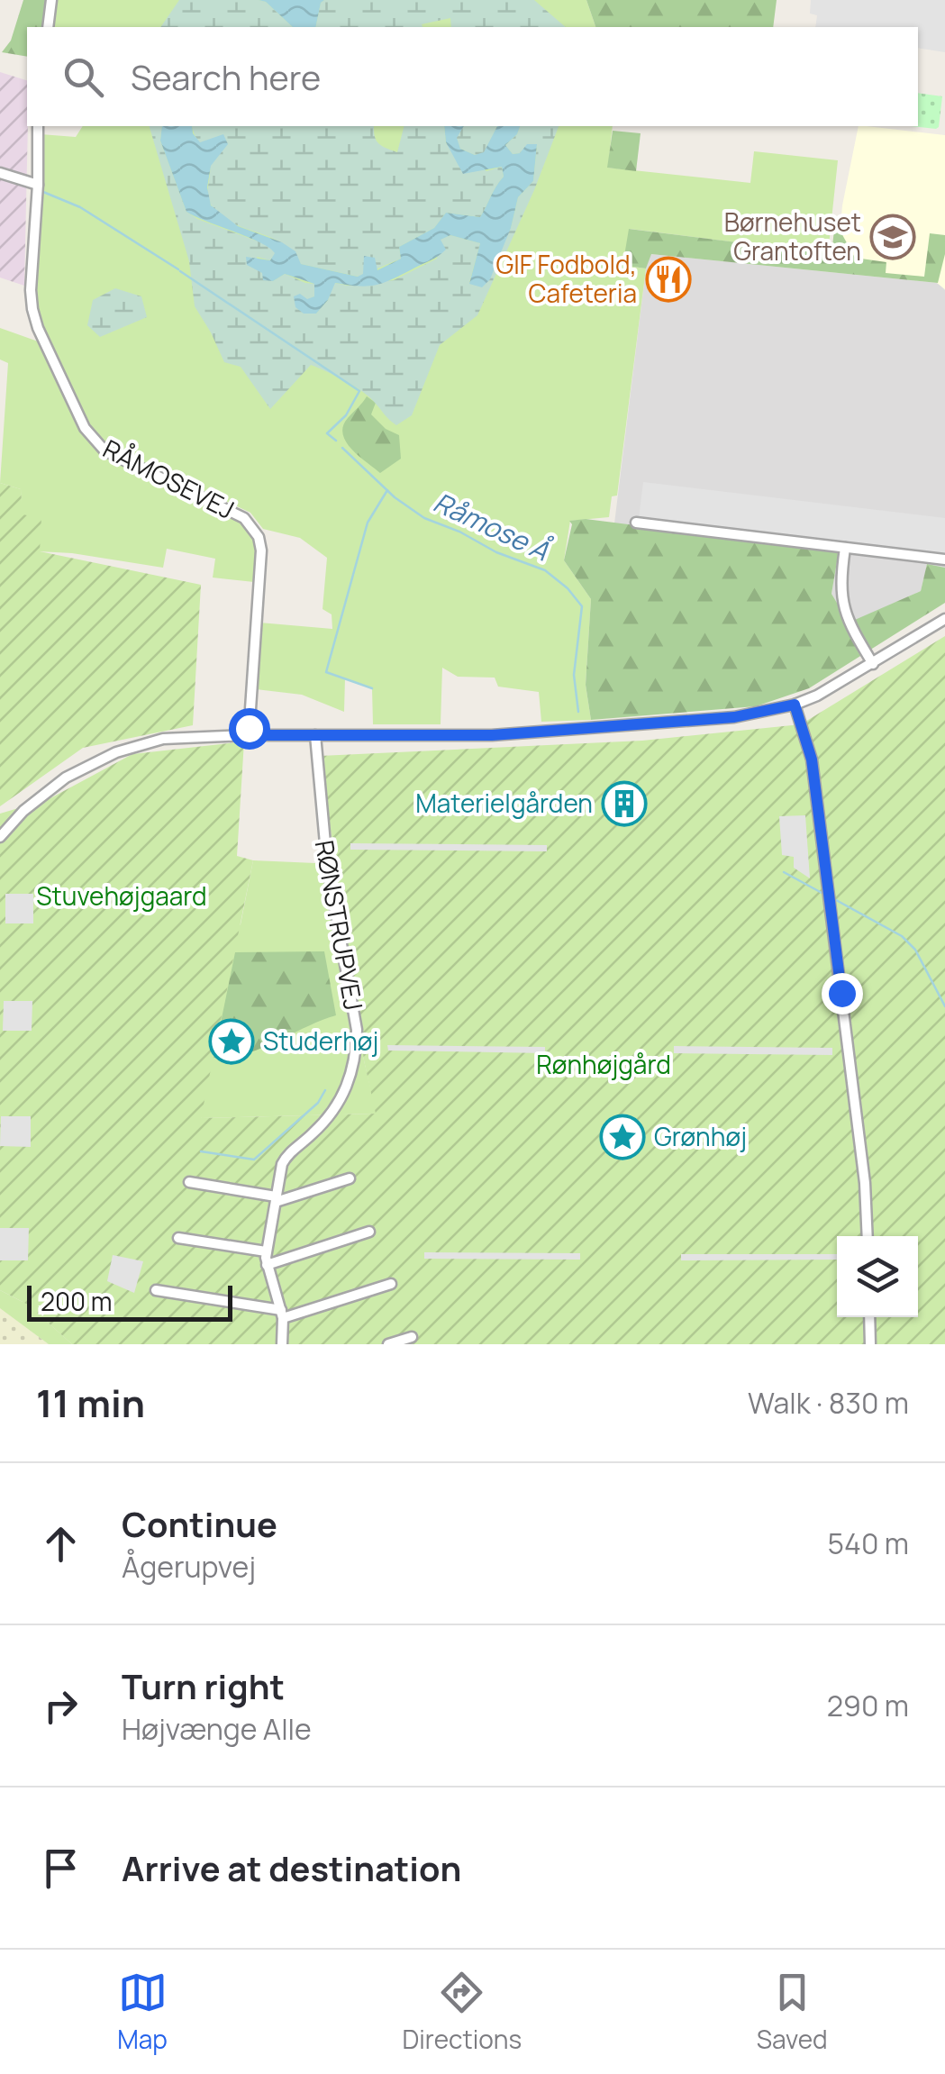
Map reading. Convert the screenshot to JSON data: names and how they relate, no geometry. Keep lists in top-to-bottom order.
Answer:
{
  "streets": {
    "street": ["RÅMOSEVEJ", "RØNSTRUPVEJ"]
  },
  "water": ["Råmose Å"],
  "parks": ["Stuvehøjgaard", "Rønhøjgård"],
  "places": {
    "school or university": ["Børnehuset Grantoften"],
    "restaurant": ["GIF Fodbold, Cafeteria"],
    "building": ["Materielgården"],
    "place": ["Studerhøj", "Grønhøj"]
  },
  "scale_bar": "200 m",
  "page": {
    "search": "Search here",
    "scale": "200 m",
    "heading": ["11 min", "Walk · 830 m"],
    "list": [
      ["Continue", "Ågerupvej", "540 m"],
      ["Turn right", "Højvænge Alle", "290 m"],
      "Arrive at destination"
    ],
    "nav": ["Map", "Directions", "Saved"]
  }
}
